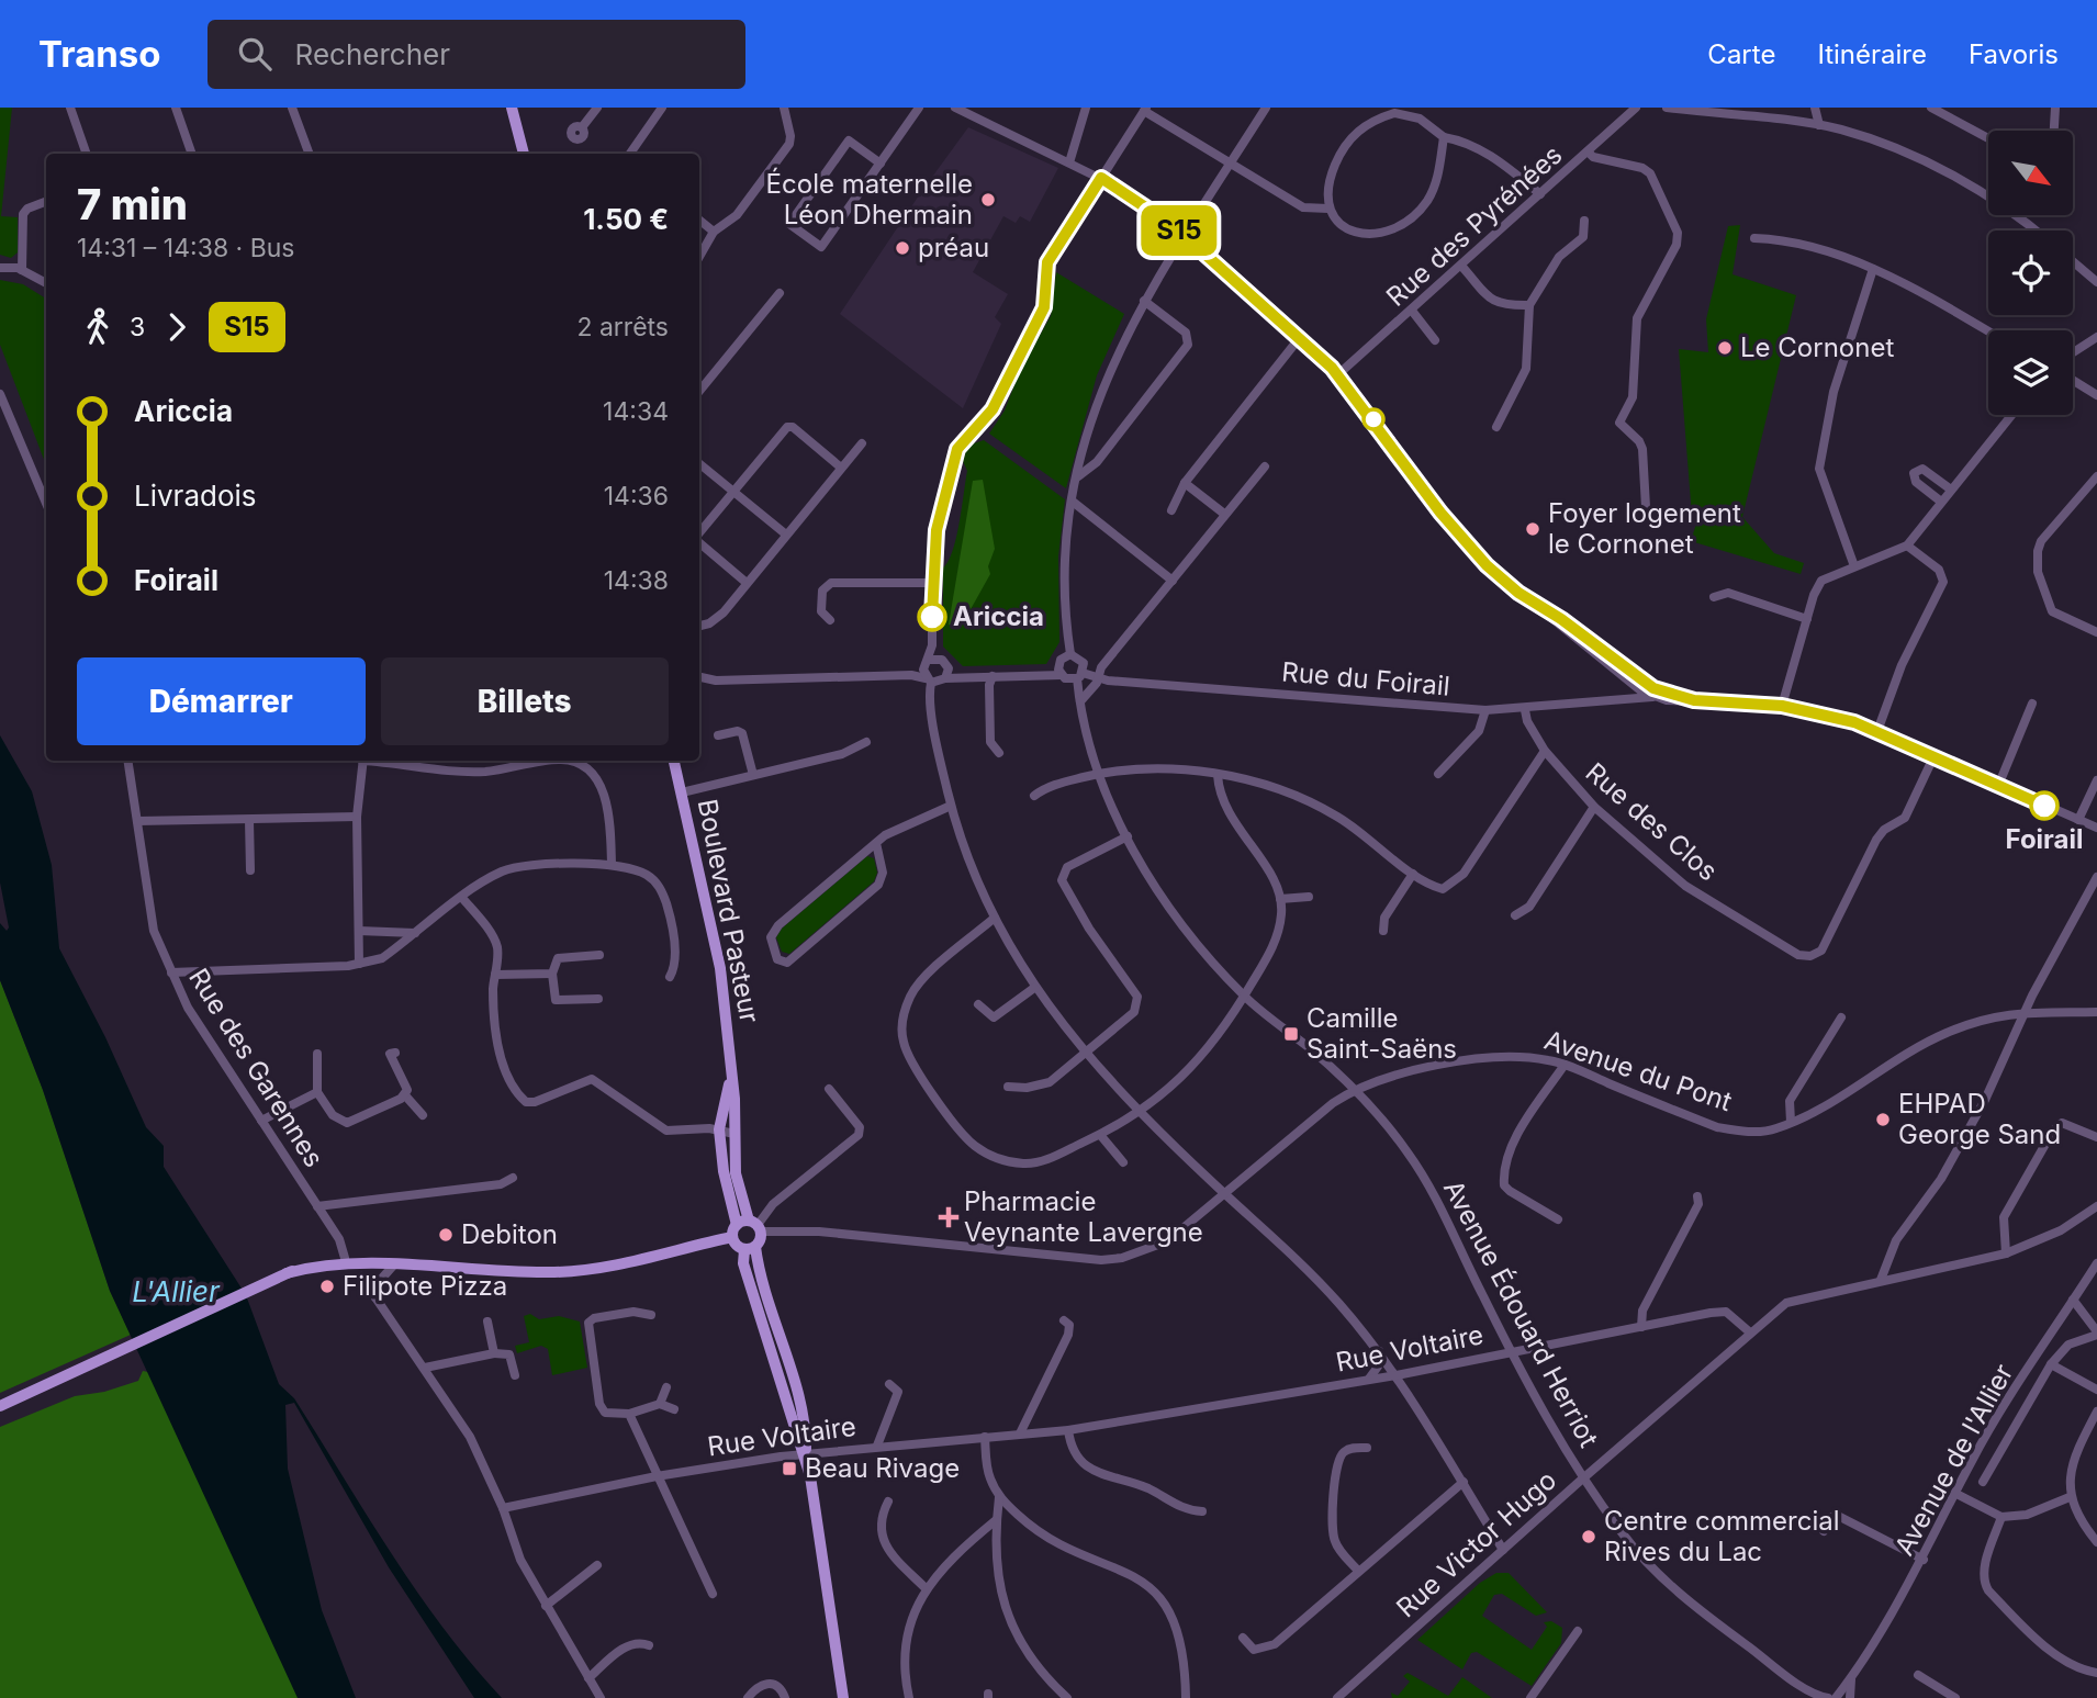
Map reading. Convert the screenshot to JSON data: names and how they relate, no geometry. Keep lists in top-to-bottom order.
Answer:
{
  "streets": {
    "main road": ["Boulevard Pasteur"],
    "street": [
      "Rue des Pyrénées",
      "Rue du Foirail",
      "Rue des Clos",
      "Rue des Garennes",
      "Avenue du Pont",
      "Avenue Édouard Herriot",
      "Rue Voltaire",
      "Avenue de l'Allier",
      "Rue Victor Hugo"
    ]
  },
  "crossings": [
    ["Rue du Foirail", "Rue des Clos"],
    ["Rue du Foirail", "Avenue Édouard Herriot"],
    ["Boulevard Pasteur", "Avenue du Pont"],
    ["Avenue du Pont", "Avenue Édouard Herriot"],
    ["Avenue Édouard Herriot", "Rue Voltaire"],
    ["Avenue Édouard Herriot", "Rue Victor Hugo"],
    ["Rue Voltaire", "Rue Victor Hugo"]
  ],
  "water": ["L'Allier"],
  "places": {
    "other": [
      "École maternelle Léon Dhermain",
      "préau",
      "Le Cornonet",
      "Foyer logement le Cornonet",
      "Ariccia",
      "Foirail",
      "EHPAD George Sand",
      "Debiton",
      "Filipote Pizza",
      "Centre commercial Rives du Lac"
    ],
    "transit": ["Camille Saint-Saëns", "Beau Rivage"],
    "health": ["Pharmacie Veynante Lavergne"]
  },
  "lines": ["bus line S15"],
  "north": "bottom right",
  "page": {
    "header": "Transo",
    "search": "Rechercher",
    "nav": ["Carte", "Itinéraire", "Favoris"],
    "on_map": "S15",
    "heading": ["7 min", "14:31 – 14:38 · Bus", "1.50 €"],
    "legs": ["3", "S15", "2 arrêts"],
    "list": [
      {
        "name": "Ariccia",
        "value": "14:34"
      },
      {
        "name": "Livradois",
        "value": "14:36"
      },
      {
        "name": "Foirail",
        "value": "14:38"
      }
    ],
    "buttons": ["Démarrer", "Billets"]
  }
}
